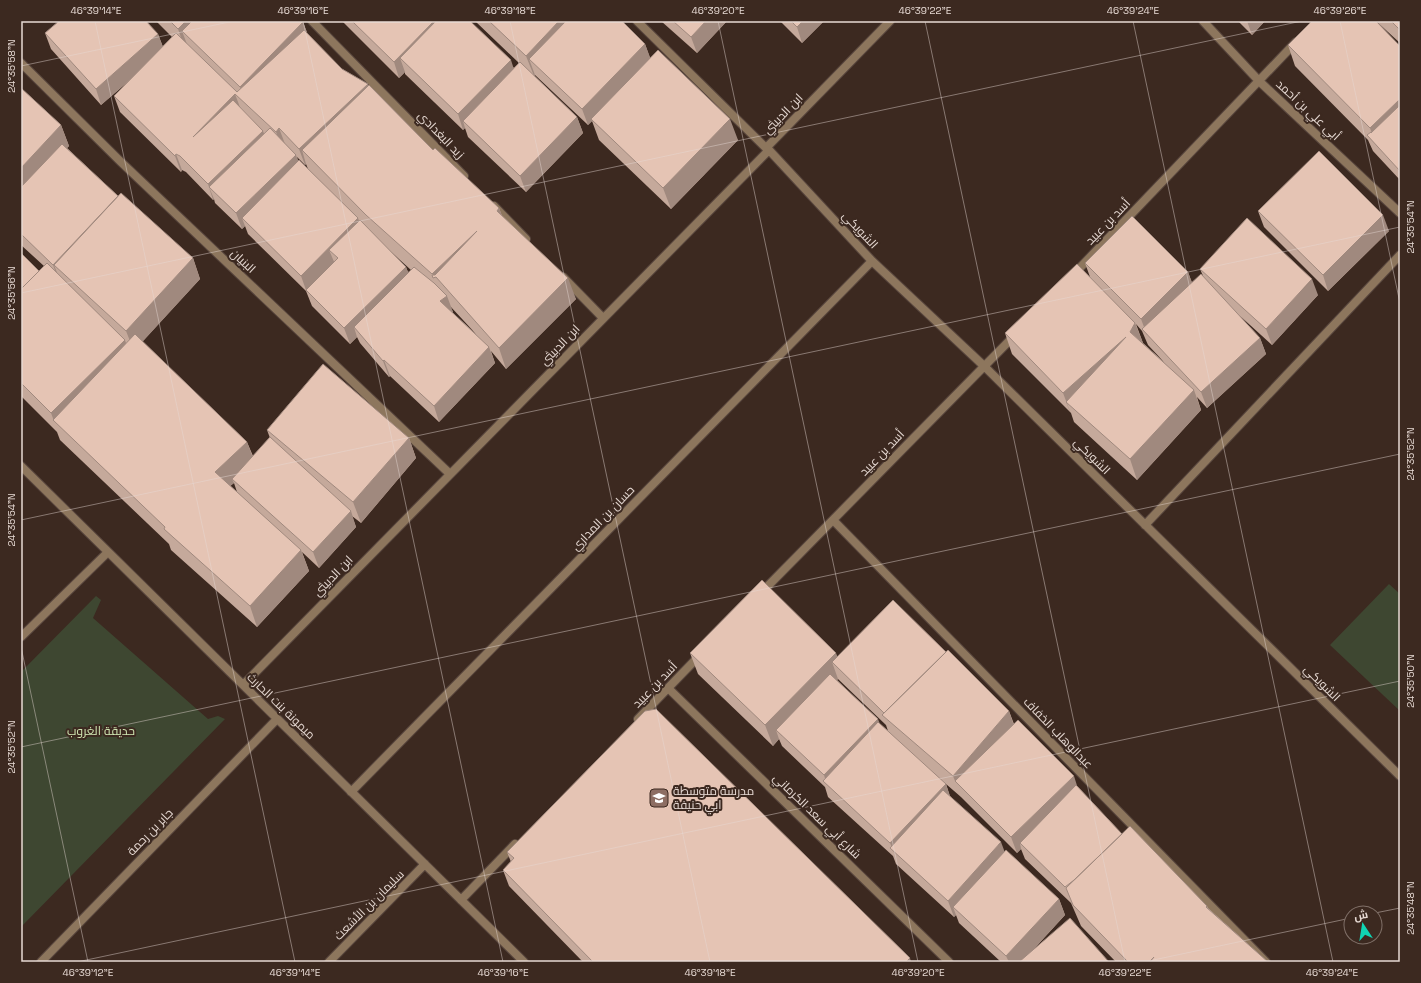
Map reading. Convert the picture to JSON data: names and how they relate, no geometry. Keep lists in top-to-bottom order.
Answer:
{
  "streets": {
    "street": [
      "أبي علي بن أحمد",
      "ابن الدبيثي",
      "زيد البغدادي",
      "أسد بن عبيد",
      "الشويكي",
      "البنيان",
      "حسان بن المداري",
      "ميمونة بنت الحارث",
      "عبدالوهاب الخفاف",
      "شارع أبي سعد الكرماني",
      "جابر بن رحمة",
      "سليمان بن الأشعث"
    ]
  },
  "crossings": [
    ["أبي علي بن أحمد", "أسد بن عبيد"],
    ["ابن الدبيثي", "الشويكي"],
    ["ابن الدبيثي", "البنيان"],
    ["ابن الدبيثي", "ميمونة بنت الحارث"],
    ["أسد بن عبيد", "الشويكي"],
    ["أسد بن عبيد", "عبدالوهاب الخفاف"],
    ["أسد بن عبيد", "شارع أبي سعد الكرماني"],
    ["الشويكي", "حسان بن المداري"],
    ["حسان بن المداري", "ميمونة بنت الحارث"],
    ["ميمونة بنت الحارث", "جابر بن رحمة"],
    ["ميمونة بنت الحارث", "سليمان بن الأشعث"]
  ],
  "parks": ["حديقة الغروب"],
  "places": {
    "school or university": ["مدرسة متوسطة ابي حنيفة"]
  },
  "north": "top",
  "coordinates": [
    "46°39'14\"E",
    "46°39'16\"E",
    "46°39'18\"E",
    "46°39'20\"E",
    "46°39'22\"E",
    "46°39'24\"E",
    "46°39'26\"E",
    "24°35'58\"N",
    "24°35'54\"N",
    "24°35'56\"N",
    "24°35'52\"N",
    "24°35'50\"N",
    "24°35'48\"N",
    "46°39'12\"E"
  ]
}
